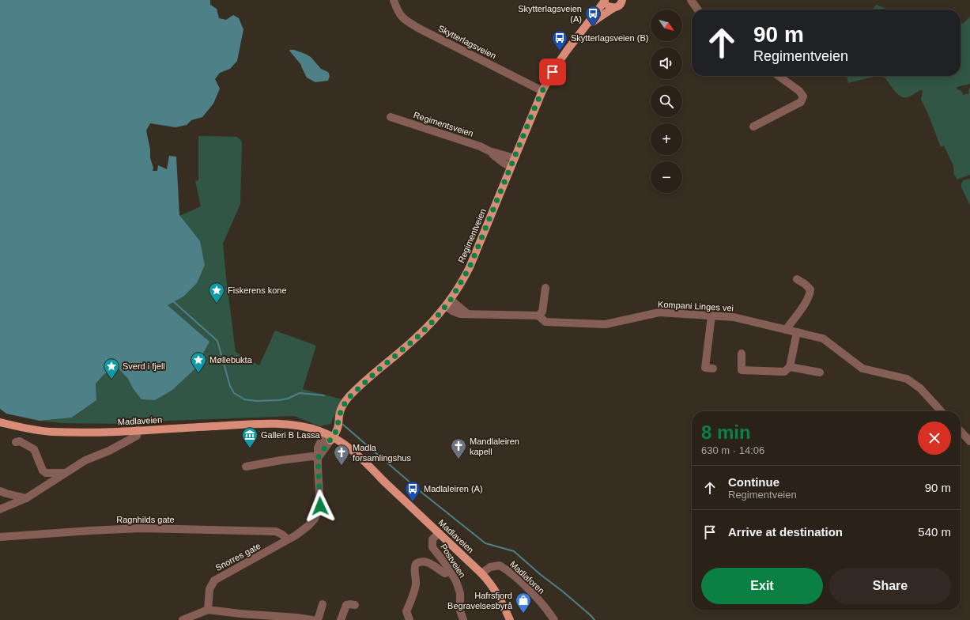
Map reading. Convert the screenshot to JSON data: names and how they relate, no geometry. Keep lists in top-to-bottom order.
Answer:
{
  "streets": {
    "main road": ["Regimentveien", "Madlaveien"],
    "street": [
      "Skytterlagsveien",
      "Regimentsveien",
      "Kompani Linges vei",
      "Ragnhilds gate",
      "Snorres gate",
      "Postveien",
      "Madlaforen"
    ]
  },
  "crossings": [
    ["Skytterlagsveien", "Regimentveien"],
    ["Regimentsveien", "Regimentveien"],
    ["Regimentveien", "Kompani Linges vei"],
    ["Regimentveien", "Madlaveien"],
    ["Regimentveien", "Snorres gate"],
    ["Madlaveien", "Snorres gate"],
    ["Madlaveien", "Postveien"],
    ["Madlaveien", "Madlaforen"],
    ["Ragnhilds gate", "Snorres gate"]
  ],
  "places": {
    "bus stop": ["Skytterlagsveien (A)", "Skytterlagsveien (B)", "Madlaleiren (A)"],
    "place": ["Fiskerens kone", "Møllebukta", "Sverd i fjell"],
    "museum": ["Galleri B Lassa"],
    "church": ["Mandlaleiren kapell", "Madla forsamlingshus"],
    "shop": ["Hafrsfjord Begravelsesbyrå"]
  },
  "north": "bottom right",
  "page": {
    "map_buttons": ["+", "−"],
    "turn": ["90 m", "Regimentveien"],
    "heading": ["8 min", "630 m · 14:06"],
    "list": [
      {
        "name": "Continue",
        "note": "Regimentveien",
        "value": "90 m"
      },
      {
        "name": "Arrive at destination",
        "value": "540 m"
      }
    ],
    "buttons": ["Exit", "Share"]
  }
}
